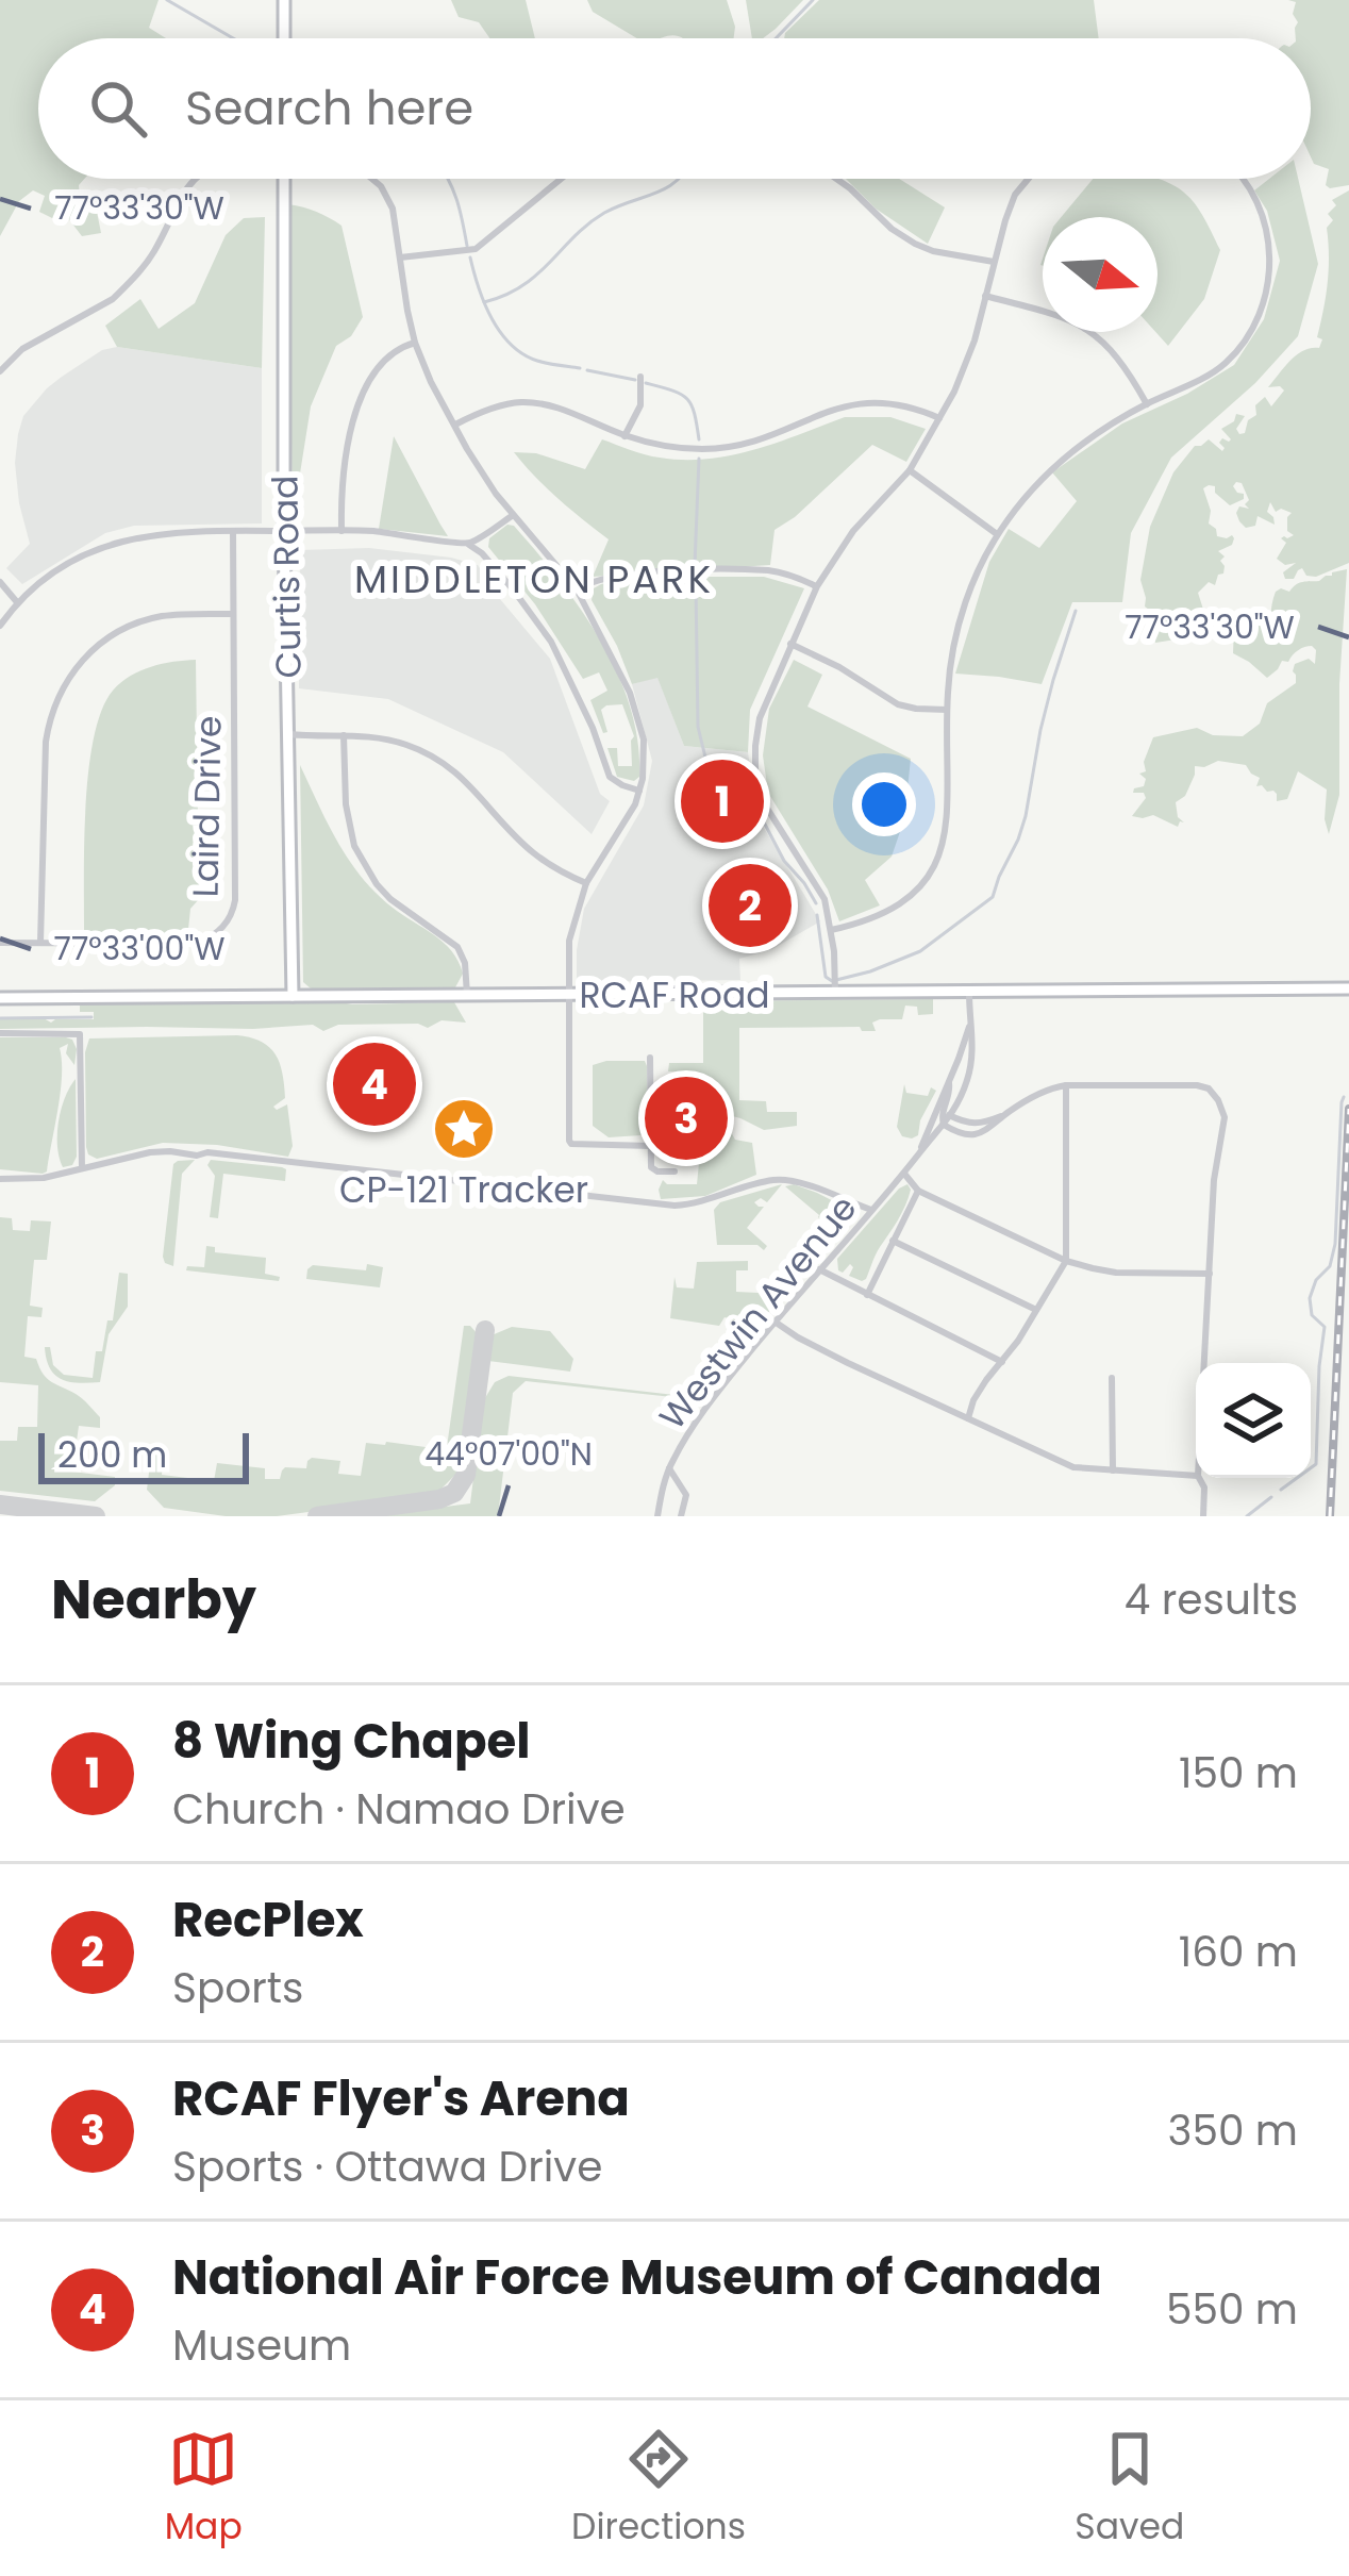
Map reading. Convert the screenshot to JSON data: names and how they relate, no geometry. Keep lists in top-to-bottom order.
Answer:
{
  "streets": {
    "main road": ["Curtis Road", "RCAF Road"],
    "street": ["Laird Drive", "Westwin Avenue"]
  },
  "crossings": [
    ["Curtis Road", "RCAF Road"],
    ["RCAF Road", "Westwin Avenue"]
  ],
  "districts": ["MIDDLETON PARK"],
  "places": {
    "place": ["CP-121 Tracker"]
  },
  "scale_bar": "200 m",
  "north": "right",
  "page": {
    "search": "Search here",
    "pins": [
      "1",
      "2",
      "4",
      "3"
    ],
    "scale": "200 m",
    "heading": ["Nearby", "4 results"],
    "list": [
      {
        "mark": "1",
        "name": "8 Wing Chapel",
        "note": "Church · Namao Drive",
        "value": "150 m"
      },
      {
        "mark": "2",
        "name": "RecPlex",
        "note": "Sports",
        "value": "160 m"
      },
      {
        "mark": "3",
        "name": "RCAF Flyer's Arena",
        "note": "Sports · Ottawa Drive",
        "value": "350 m"
      },
      {
        "mark": "4",
        "name": "National Air Force Museum of Canada",
        "note": "Museum",
        "value": "550 m"
      }
    ],
    "nav": ["Map", "Directions", "Saved"]
  },
  "coordinates": ["77°33'30\"W", "77°33'00\"W", "44°07'00\"N"]
}
